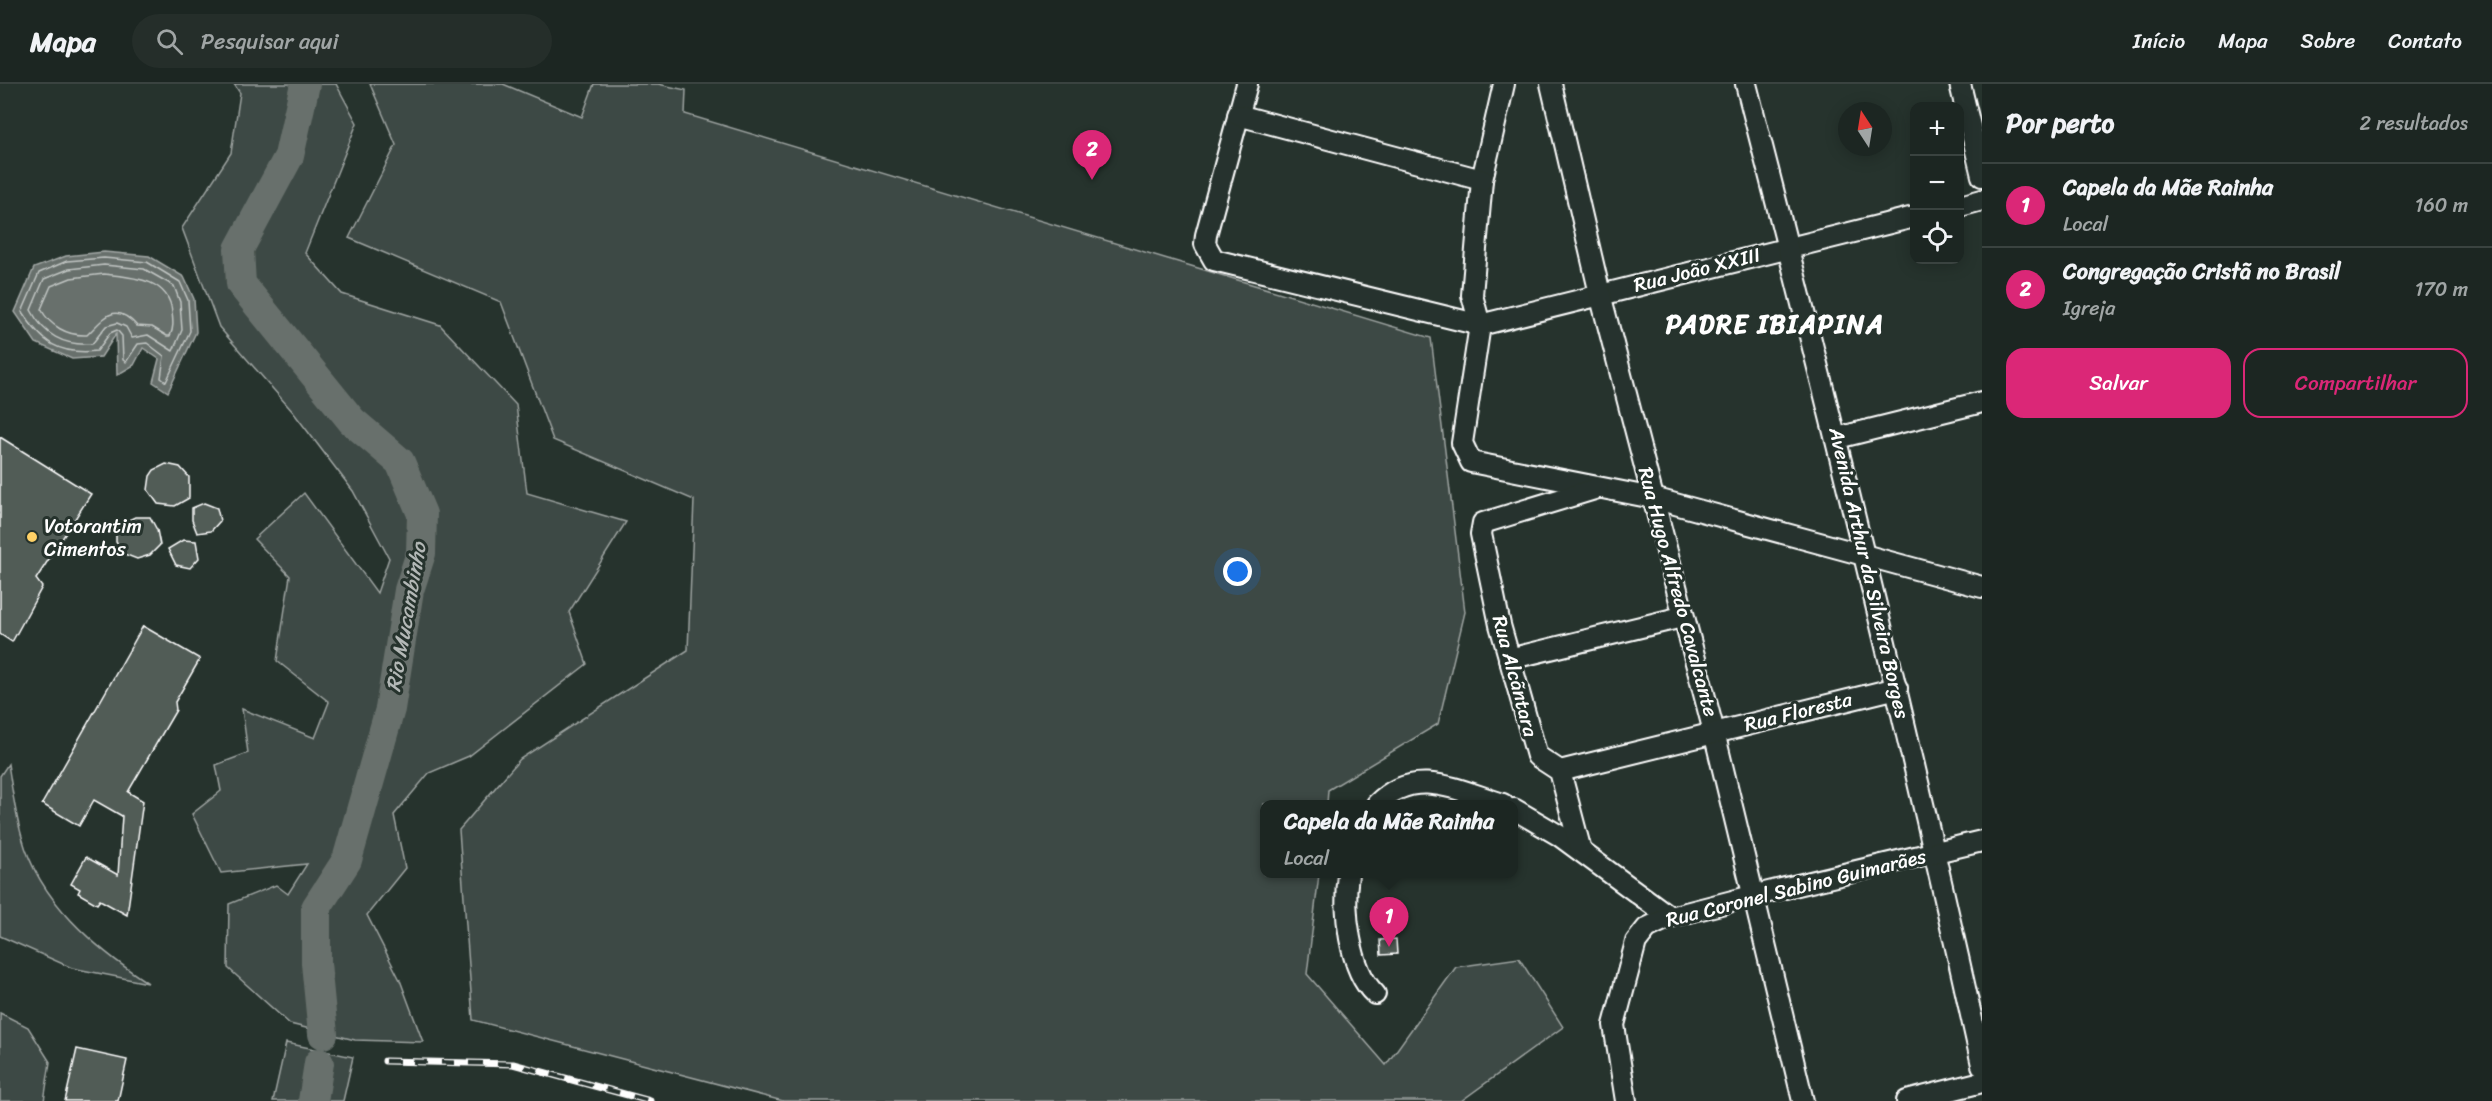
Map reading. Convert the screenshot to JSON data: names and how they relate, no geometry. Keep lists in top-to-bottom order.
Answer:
{
  "streets": {
    "street": [
      "Rua João XXIII",
      "Avenida Arthur da Silveira Borges",
      "Rua Hugo Alfredo Cavalcante",
      "Rua Alcãntara",
      "Rua Floresta",
      "Rua Coronel Sabino Guimarães"
    ]
  },
  "crossings": [
    ["Rua João XXIII", "Avenida Arthur da Silveira Borges"],
    ["Rua João XXIII", "Rua Hugo Alfredo Cavalcante"],
    ["Avenida Arthur da Silveira Borges", "Rua Floresta"],
    ["Avenida Arthur da Silveira Borges", "Rua Coronel Sabino Guimarães"],
    ["Rua Hugo Alfredo Cavalcante", "Rua Floresta"],
    ["Rua Hugo Alfredo Cavalcante", "Rua Coronel Sabino Guimarães"],
    ["Rua Alcãntara", "Rua Floresta"]
  ],
  "districts": ["PADRE IBIAPINA"],
  "water": ["Rio Mucambinho"],
  "places": ["Votorantim Cimentos"],
  "north": "top",
  "page": {
    "header": "Mapa",
    "search": "Pesquisar aqui",
    "nav": [
      "Início",
      "Mapa",
      "Sobre",
      "Contato"
    ],
    "heading": ["Por perto", "2 resultados"],
    "map_buttons": ["+", "−"],
    "pins": ["2", "1"],
    "list": [
      {
        "mark": "1",
        "name": "Capela da Mãe Rainha",
        "note": "Local",
        "value": "160 m"
      },
      {
        "mark": "2",
        "name": "Congregação Cristã no Brasil",
        "note": "Igreja",
        "value": "170 m"
      }
    ],
    "buttons": ["Salvar", "Compartilhar"],
    "popup": ["Capela da Mãe Rainha", "Local"]
  }
}
